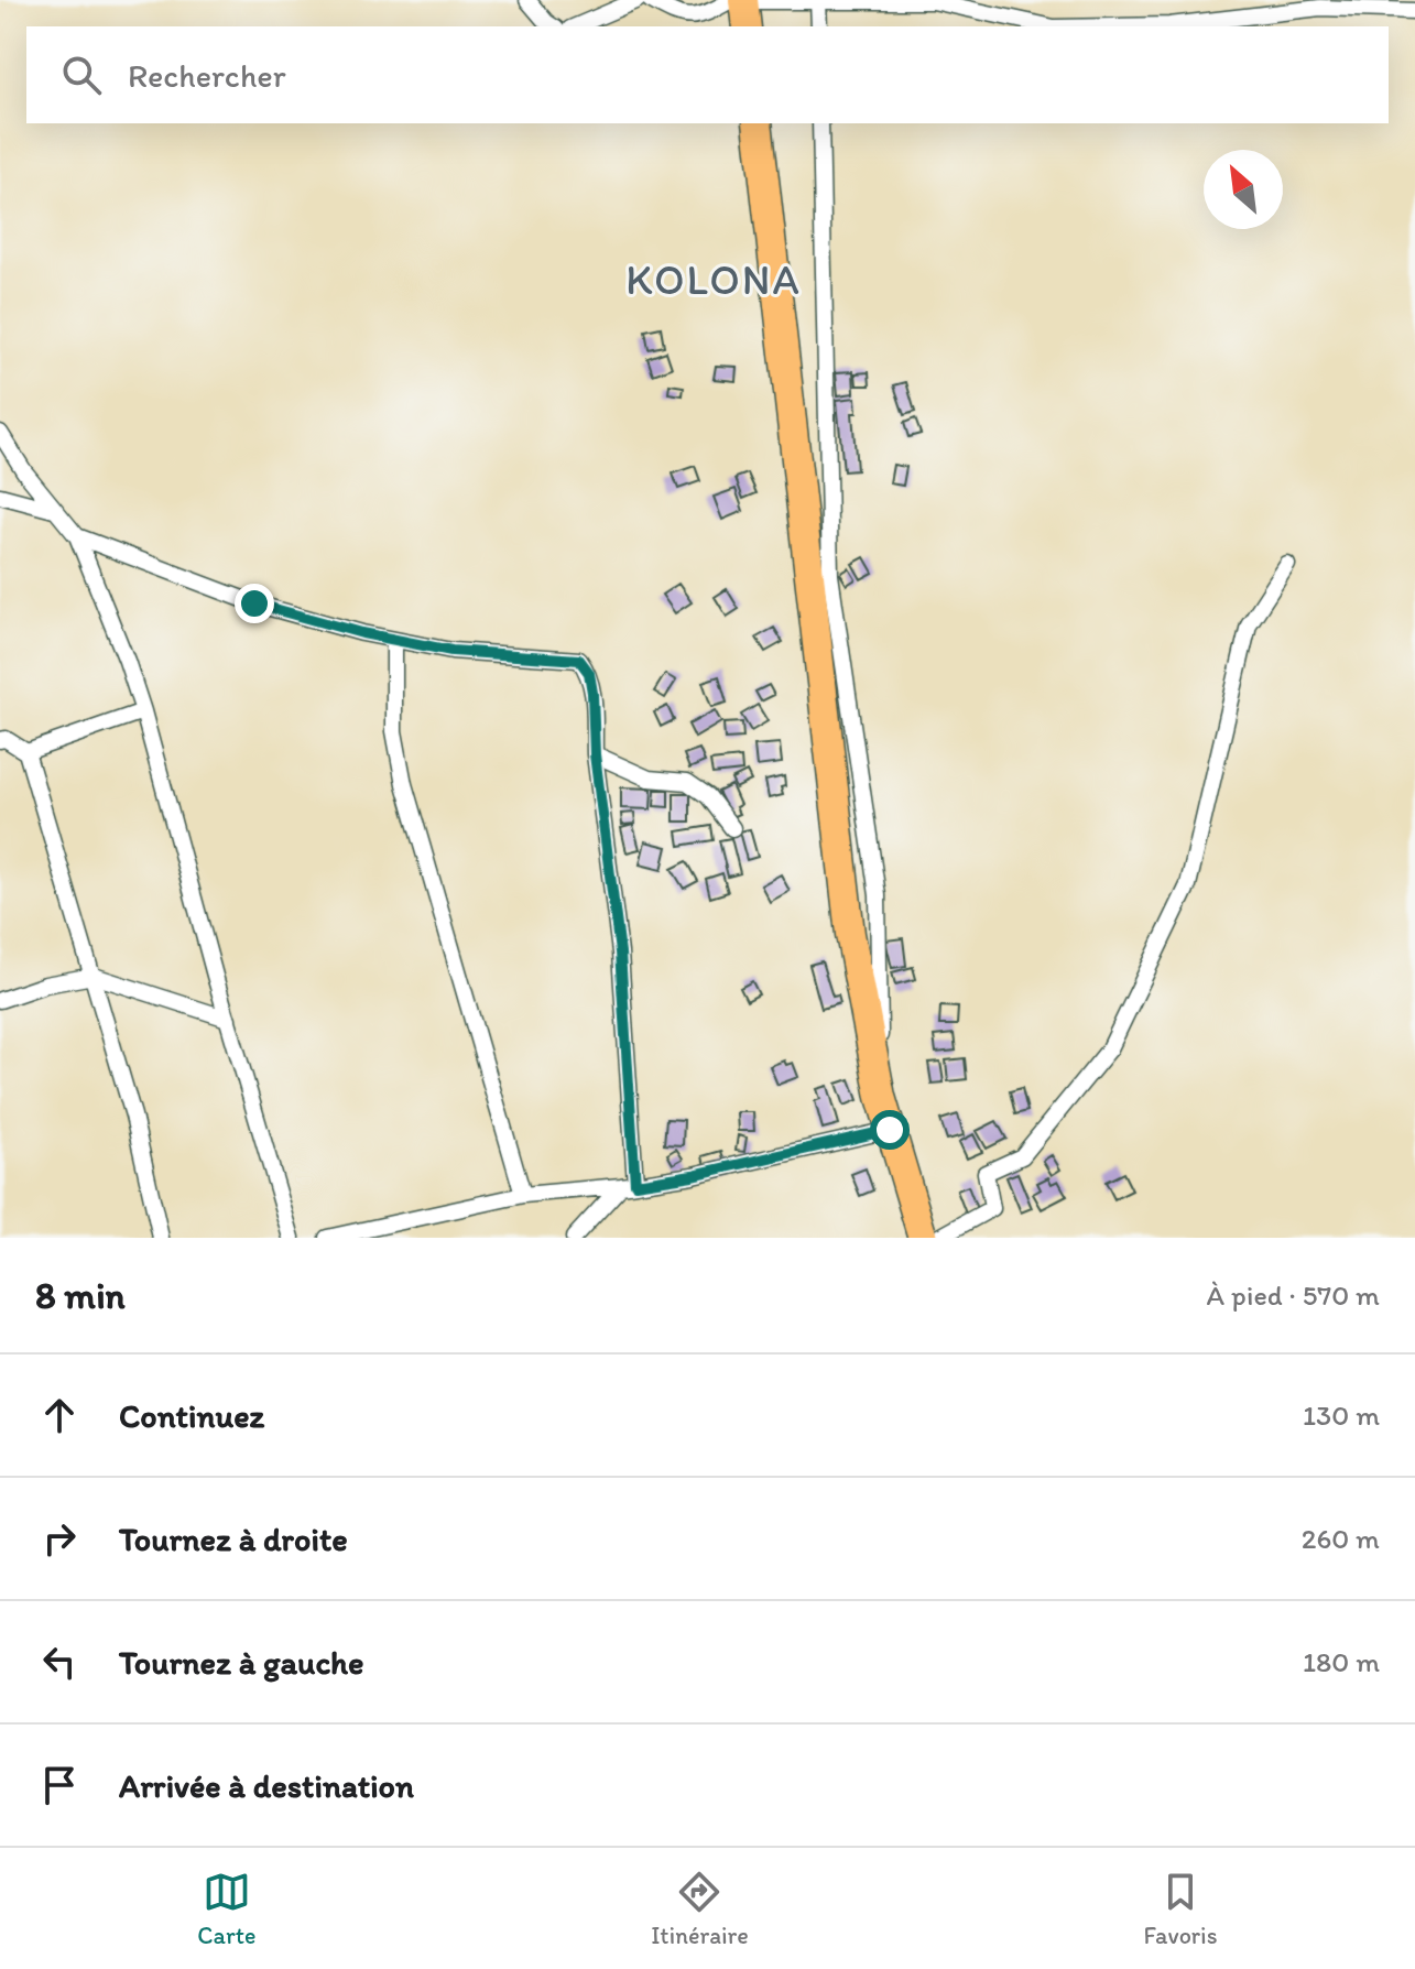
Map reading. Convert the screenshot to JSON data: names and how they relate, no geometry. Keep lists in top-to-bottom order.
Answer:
{
  "districts": ["KOLONA"],
  "north": "top left",
  "page": {
    "search": "Rechercher",
    "heading": ["8 min", "À pied · 570 m"],
    "list": [
      ["Continuez", "130 m"],
      ["Tournez à droite", "260 m"],
      ["Tournez à gauche", "180 m"],
      "Arrivée à destination"
    ],
    "nav": ["Carte", "Itinéraire", "Favoris"]
  }
}
